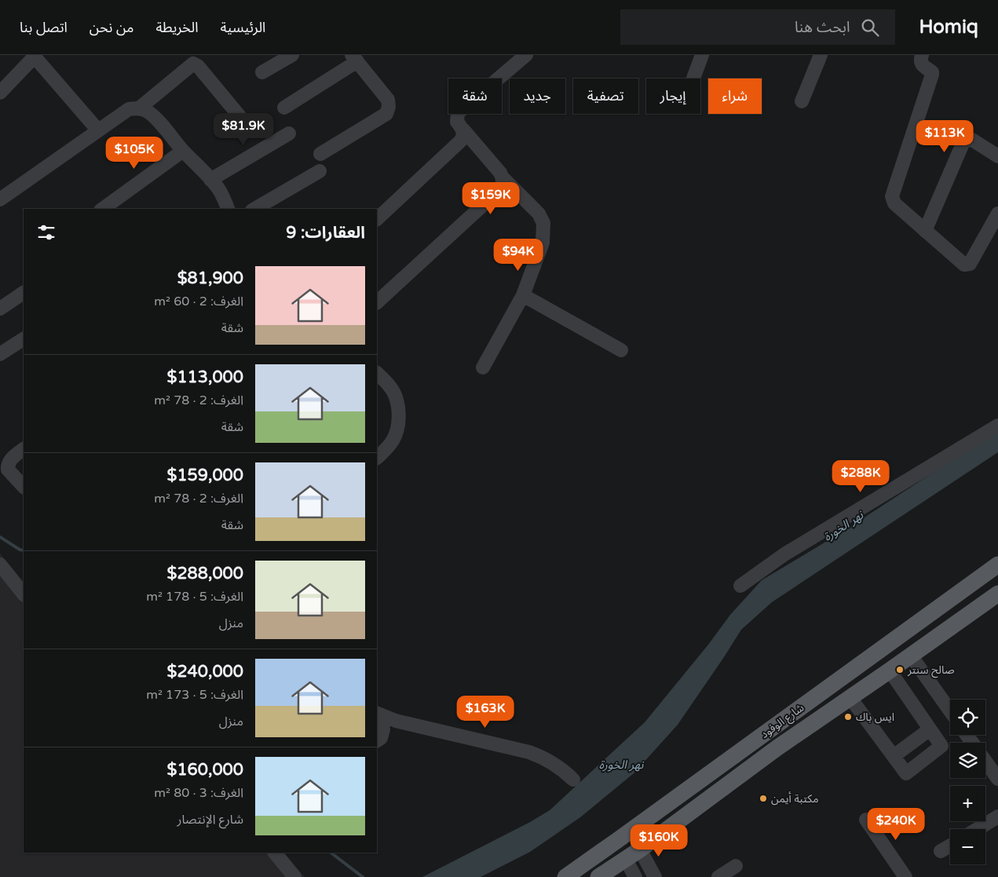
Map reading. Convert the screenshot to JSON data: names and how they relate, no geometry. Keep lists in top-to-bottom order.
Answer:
{
  "streets": {
    "main road": ["شارع الوفود"]
  },
  "water": ["نهر الخورة"],
  "places": ["صالح سنتر", "ايس باك", "مكتبة أيمن"],
  "page": {
    "header": "Homiq",
    "search": "ابحث هنا",
    "nav": [
      "الرئيسية",
      "الخريطة",
      "من نحن",
      "اتصل بنا"
    ],
    "chip": [
      "شراء",
      "إيجار",
      "تصفية",
      "جديد",
      "شقة"
    ],
    "price": [
      "$81.9K",
      "$113K",
      "$105K",
      "$159K",
      "$94K",
      "$288K",
      "$163K",
      "$240K",
      "$160K"
    ],
    "heading": "العقارات: 9",
    "list": [
      {
        "name": "$81,900",
        "note": "الغرف: 2 · 60 m² · شقة"
      },
      {
        "name": "$113,000",
        "note": "الغرف: 2 · 78 m² · شقة"
      },
      {
        "name": "$159,000",
        "note": "الغرف: 2 · 78 m² · شقة"
      },
      {
        "name": "$288,000",
        "note": "الغرف: 5 · 178 m² · منزل"
      },
      {
        "name": "$240,000",
        "note": "الغرف: 5 · 173 m² · منزل"
      },
      {
        "name": "$160,000",
        "note": "الغرف: 3 · 80 m² · شارع الإنتصار"
      }
    ],
    "map_buttons": ["+", "−"]
  }
}
